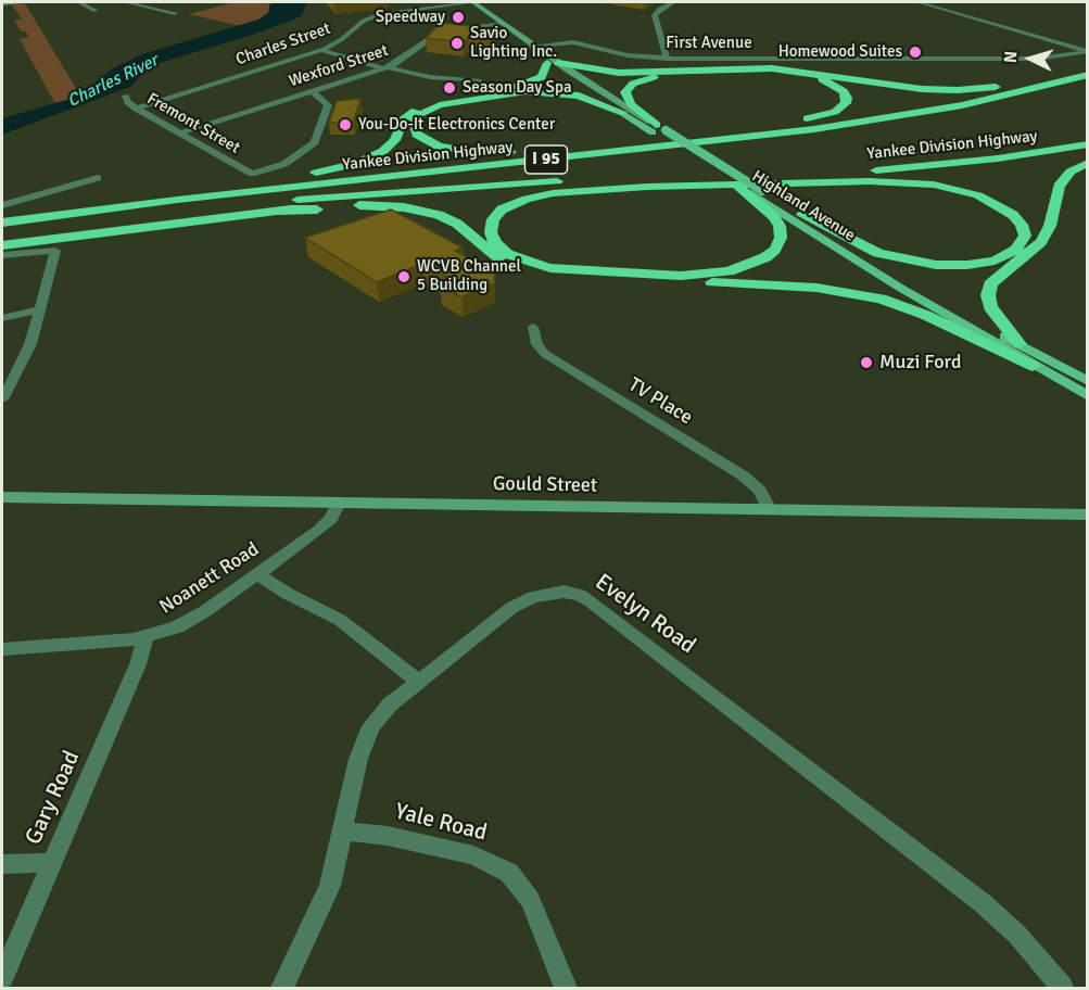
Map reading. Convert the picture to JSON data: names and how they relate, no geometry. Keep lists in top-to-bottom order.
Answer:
{
  "streets": {
    "highway": ["Yankee Division Highway", "I 95"],
    "main road": ["Highland Avenue", "Gould Street"],
    "street": [
      "First Avenue",
      "Charles Street",
      "Wexford Street",
      "Fremont Street",
      "TV Place",
      "Noanett Road",
      "Evelyn Road",
      "Gary Road",
      "Yale Road"
    ]
  },
  "crossings": [
    ["First Avenue", "Highland Avenue"],
    ["Charles Street", "Fremont Street"],
    ["Charles Street", "Highland Avenue"],
    ["Wexford Street", "Fremont Street"],
    ["Wexford Street", "Highland Avenue"],
    ["TV Place", "Gould Street"],
    ["Gould Street", "Noanett Road"],
    ["Noanett Road", "Gary Road"],
    ["Evelyn Road", "Yale Road"]
  ],
  "water": ["Charles River"],
  "places": [
    "Speedway",
    "Savio Lighting Inc.",
    "Homewood Suites",
    "Season Day Spa",
    "You-Do-It Electronics Center",
    "WCVB Channel 5 Building",
    "Muzi Ford"
  ],
  "north": "left"
}
